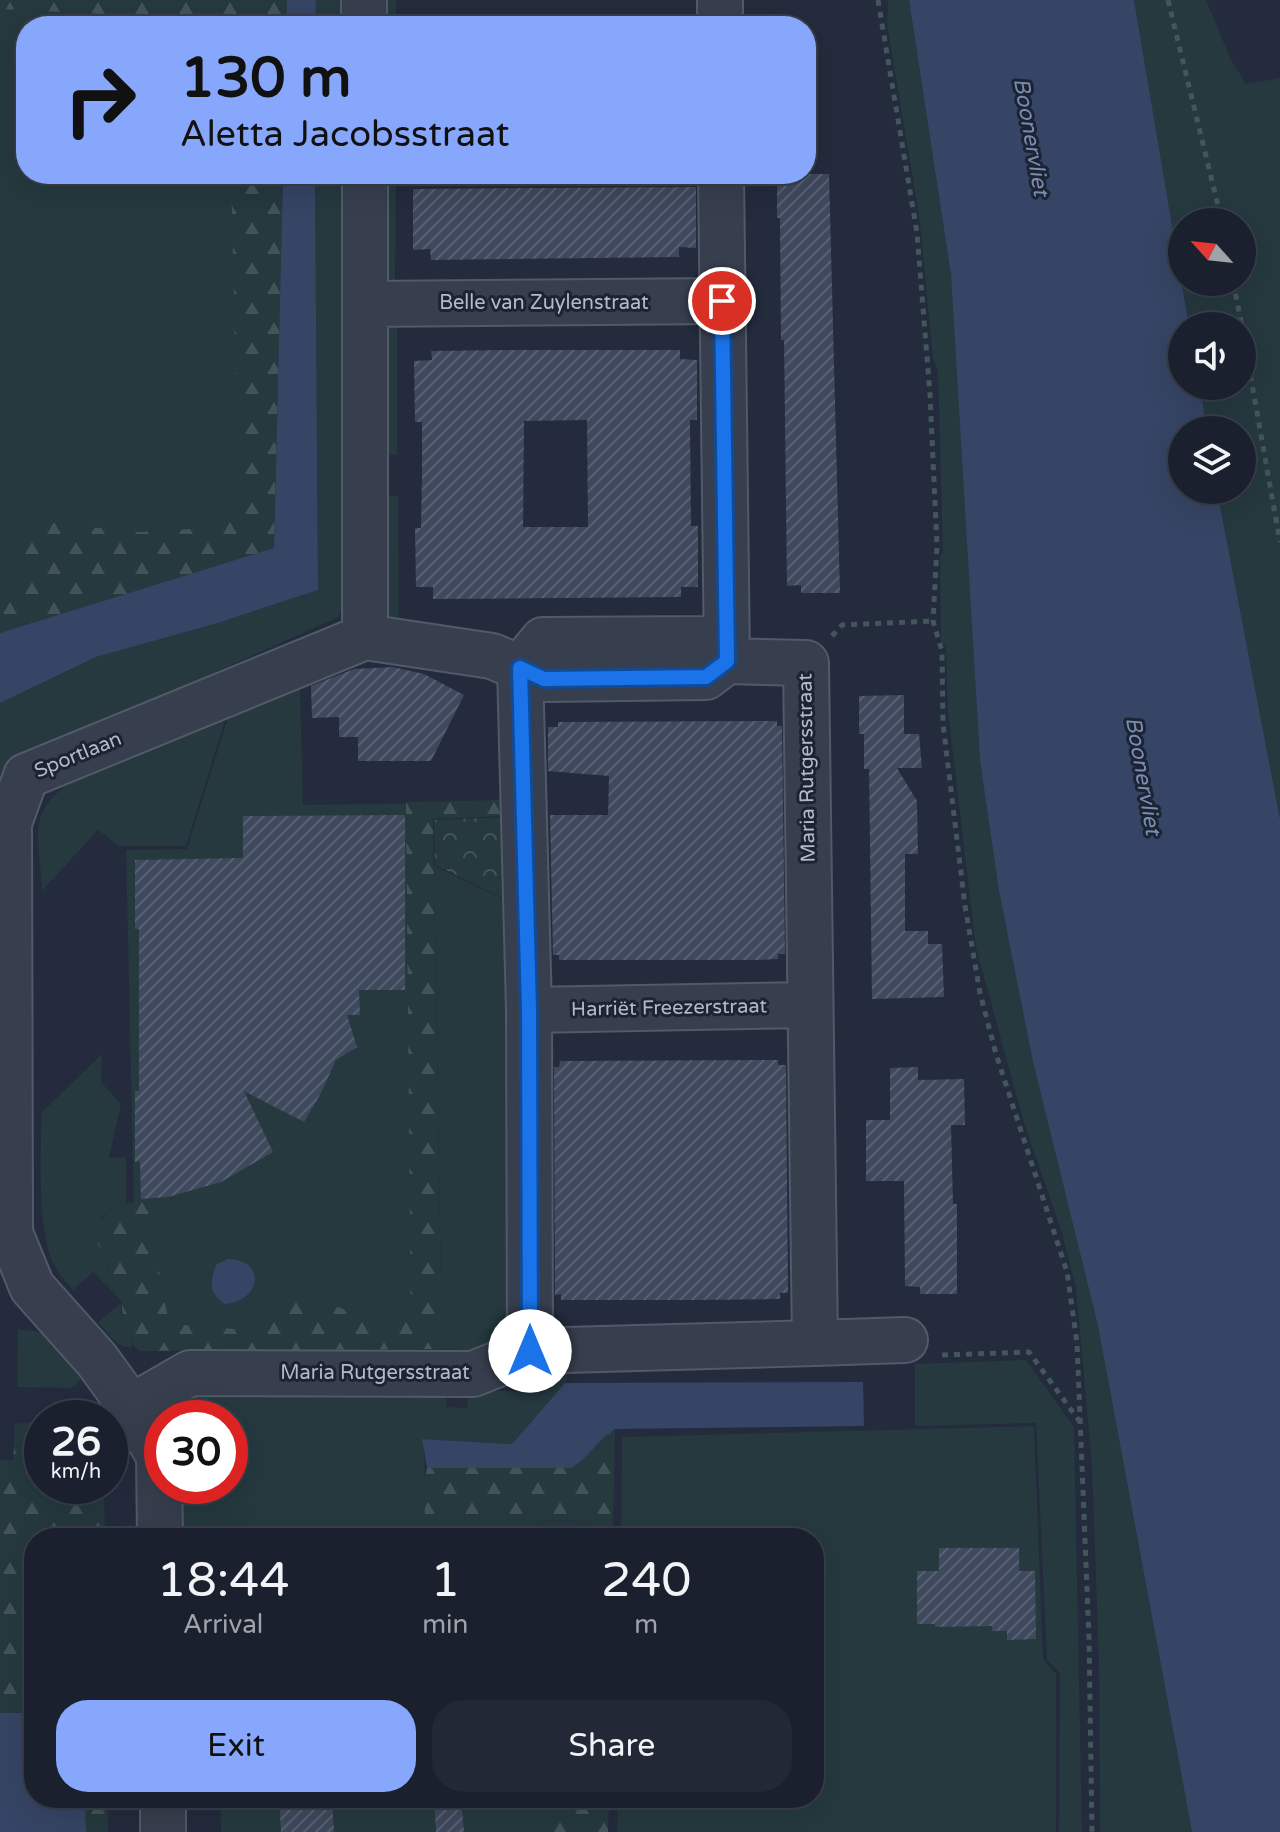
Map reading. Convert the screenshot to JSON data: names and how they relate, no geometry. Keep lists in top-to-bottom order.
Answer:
{
  "streets": {
    "street": [
      "Belle van Zuylenstraat",
      "Sportlaan",
      "Maria Rutgersstraat",
      "Harriët Freezerstraat"
    ]
  },
  "crossings": [
    ["Sportlaan", "Maria Rutgersstraat"],
    ["Maria Rutgersstraat", "Harriët Freezerstraat"]
  ],
  "water": ["Boonervliet"],
  "north": "top left",
  "page": {
    "turn": ["130 m", "Aletta Jacobsstraat"],
    "speed": "26 km/h",
    "limit": "30",
    "eta": [
      "18:44",
      "Arrival",
      "1",
      "min",
      "240",
      "m"
    ],
    "buttons": ["Exit", "Share"]
  }
}
